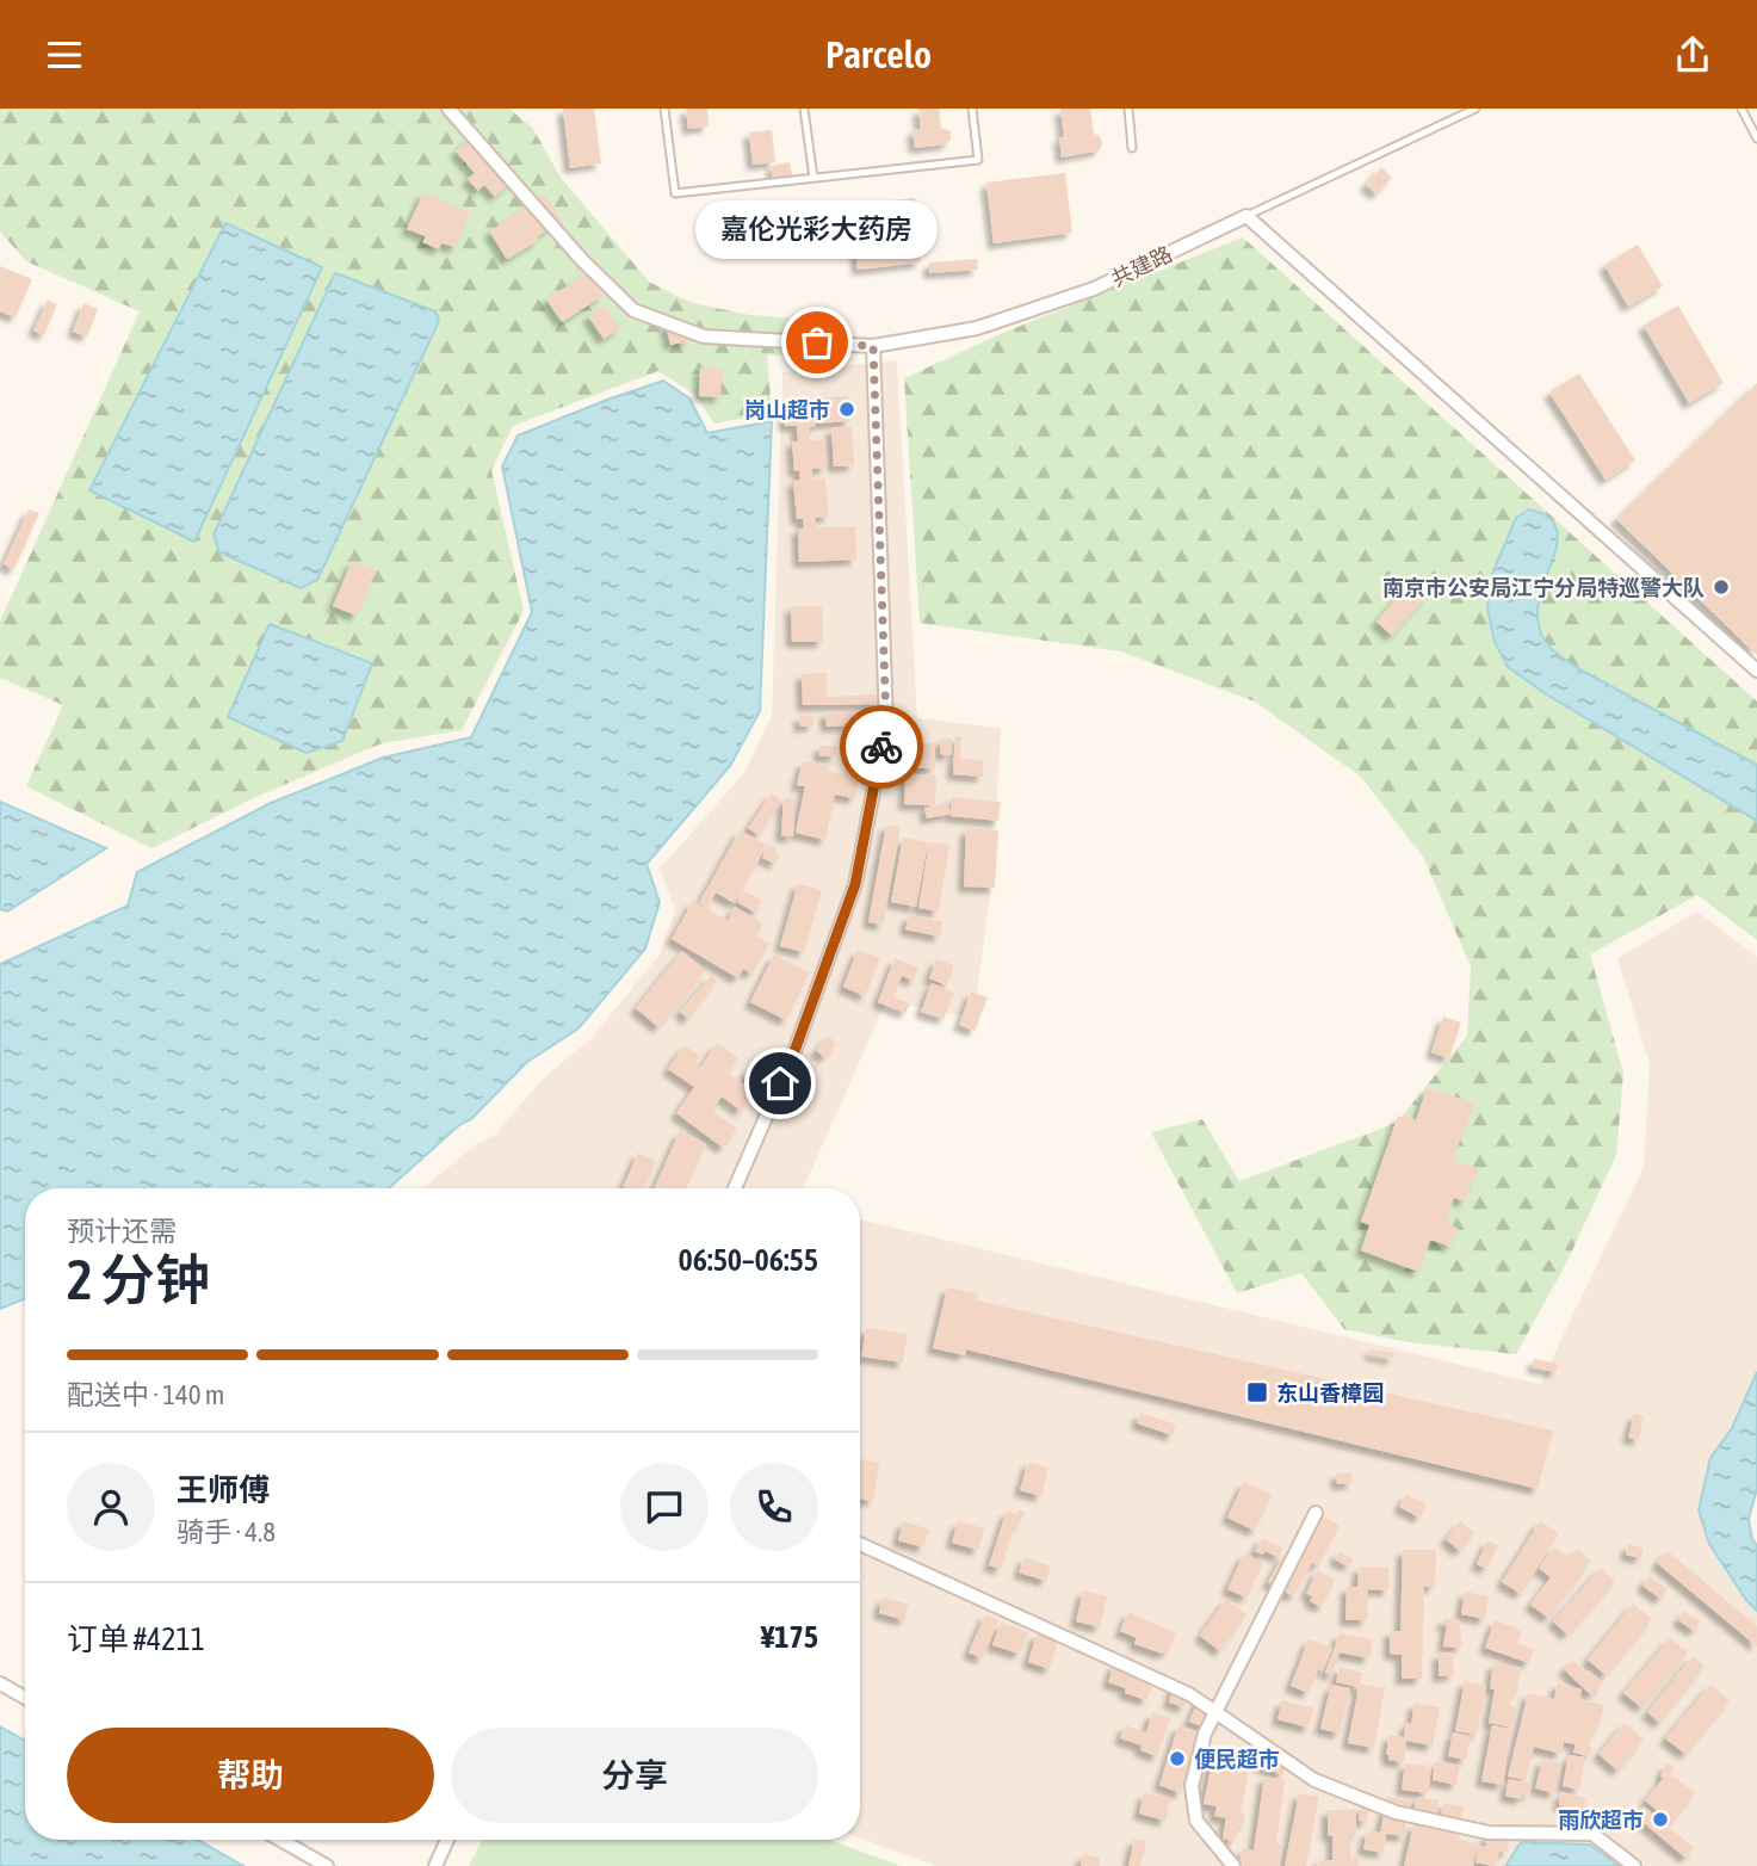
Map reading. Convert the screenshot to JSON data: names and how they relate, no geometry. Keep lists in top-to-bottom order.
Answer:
{
  "streets": {
    "street": ["共建路"]
  },
  "places": {
    "other": [
      "嘉伦光彩大药房",
      "岗山超市",
      "南京市公安局江宁分局特巡警大队",
      "便民超市",
      "雨欣超市"
    ],
    "transit": ["东山香樟园"]
  },
  "page": {
    "header": "Parcelo",
    "bubble": "嘉伦光彩大药房",
    "heading": ["2 分钟", "预计还需", "06:50–06:55"],
    "panel": [
      "王师傅",
      "骑手 · 4.8",
      "订单 #4211",
      "¥175"
    ],
    "bar": "配送中 · 140 m",
    "buttons": ["帮助", "分享"]
  }
}
